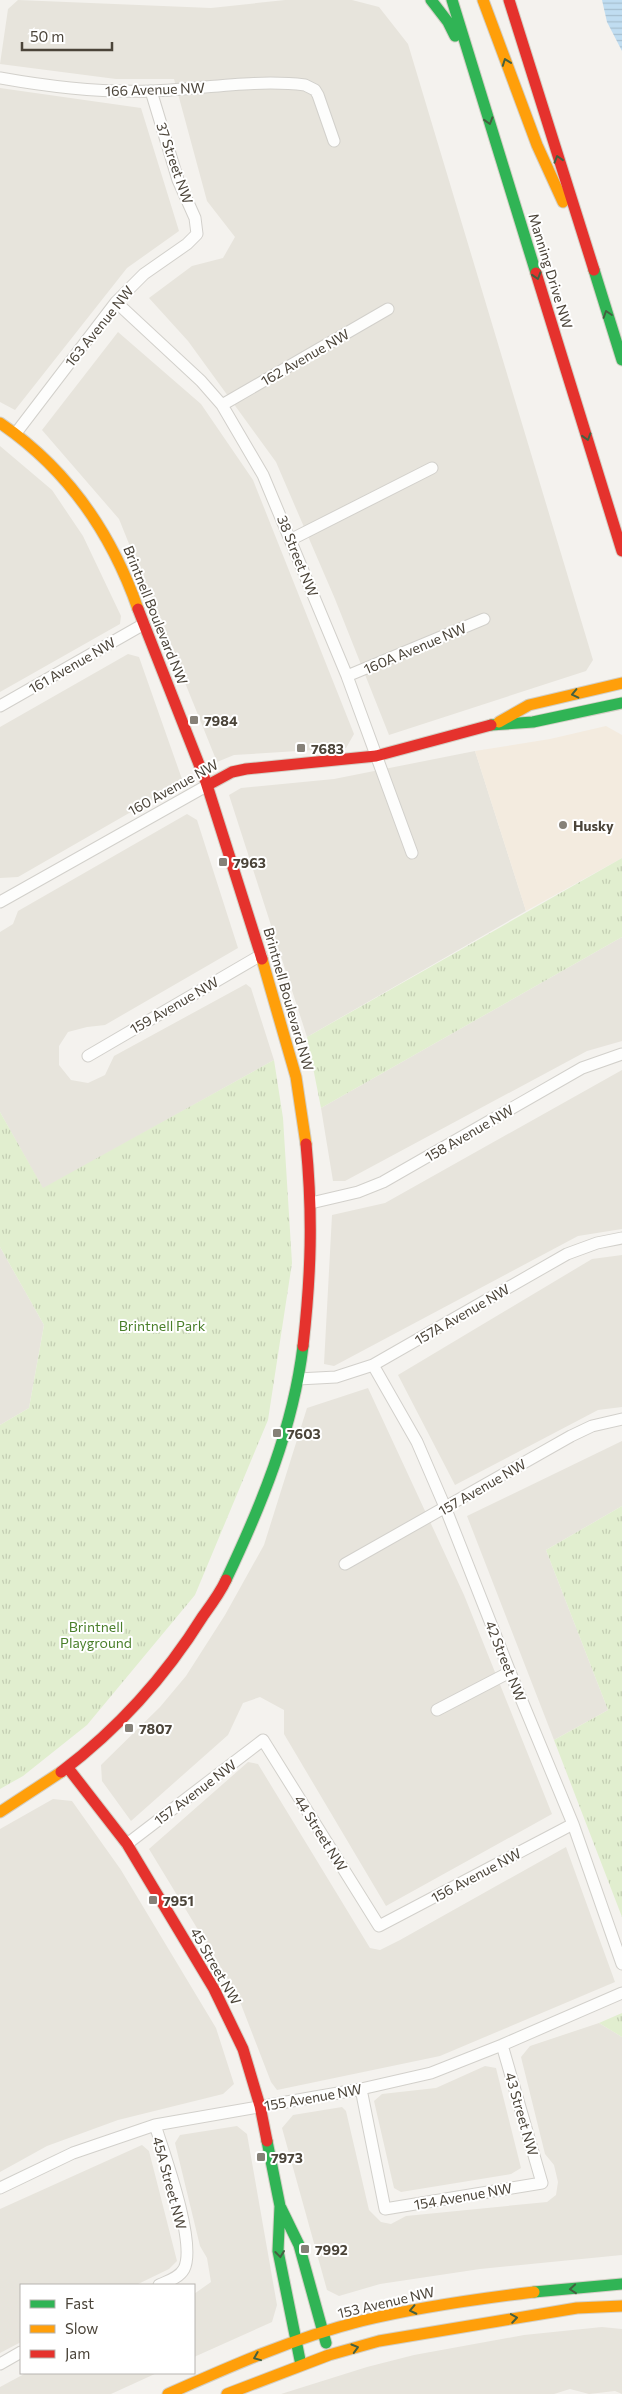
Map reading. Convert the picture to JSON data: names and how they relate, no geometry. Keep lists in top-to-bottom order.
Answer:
{
  "streets": {
    "street": [
      "166 Avenue NW",
      "37 Street NW",
      "Manning Drive NW",
      "163 Avenue NW",
      "162 Avenue NW",
      "38 Street NW",
      "Brintnell Boulevard NW",
      "160A Avenue NW",
      "161 Avenue NW",
      "160 Avenue NW",
      "159 Avenue NW",
      "158 Avenue NW",
      "157A Avenue NW",
      "157 Avenue NW",
      "42 Street NW",
      "44 Street NW",
      "156 Avenue NW",
      "45 Street NW",
      "155 Avenue NW",
      "43 Street NW",
      "45A Street NW",
      "154 Avenue NW",
      "153 Avenue NW"
    ]
  },
  "crossings": [
    ["166 Avenue NW", "37 Street NW"],
    ["37 Street NW", "163 Avenue NW"],
    ["163 Avenue NW", "38 Street NW"],
    ["163 Avenue NW", "Brintnell Boulevard NW"],
    ["162 Avenue NW", "38 Street NW"],
    ["38 Street NW", "160A Avenue NW"],
    ["38 Street NW", "160 Avenue NW"],
    ["Brintnell Boulevard NW", "161 Avenue NW"],
    ["Brintnell Boulevard NW", "160 Avenue NW"],
    ["Brintnell Boulevard NW", "159 Avenue NW"],
    ["Brintnell Boulevard NW", "158 Avenue NW"],
    ["Brintnell Boulevard NW", "157A Avenue NW"],
    ["Brintnell Boulevard NW", "45 Street NW"],
    ["157A Avenue NW", "42 Street NW"],
    ["157 Avenue NW", "42 Street NW"],
    ["157 Avenue NW", "44 Street NW"],
    ["157 Avenue NW", "45 Street NW"],
    ["42 Street NW", "156 Avenue NW"],
    ["44 Street NW", "156 Avenue NW"],
    ["45 Street NW", "155 Avenue NW"],
    ["45 Street NW", "153 Avenue NW"],
    ["155 Avenue NW", "43 Street NW"],
    ["155 Avenue NW", "45A Street NW"],
    ["155 Avenue NW", "154 Avenue NW"],
    ["43 Street NW", "154 Avenue NW"]
  ],
  "parks": ["Brintnell Park", "Brintnell Playground"],
  "places": {
    "transit": [
      "7984",
      "7683",
      "7963",
      "7603",
      "7807",
      "7951",
      "7973",
      "7992"
    ],
    "other": ["Husky"]
  },
  "legend": ["Fast", "Slow", "Jam"],
  "scale_bar": "50 m"
}
